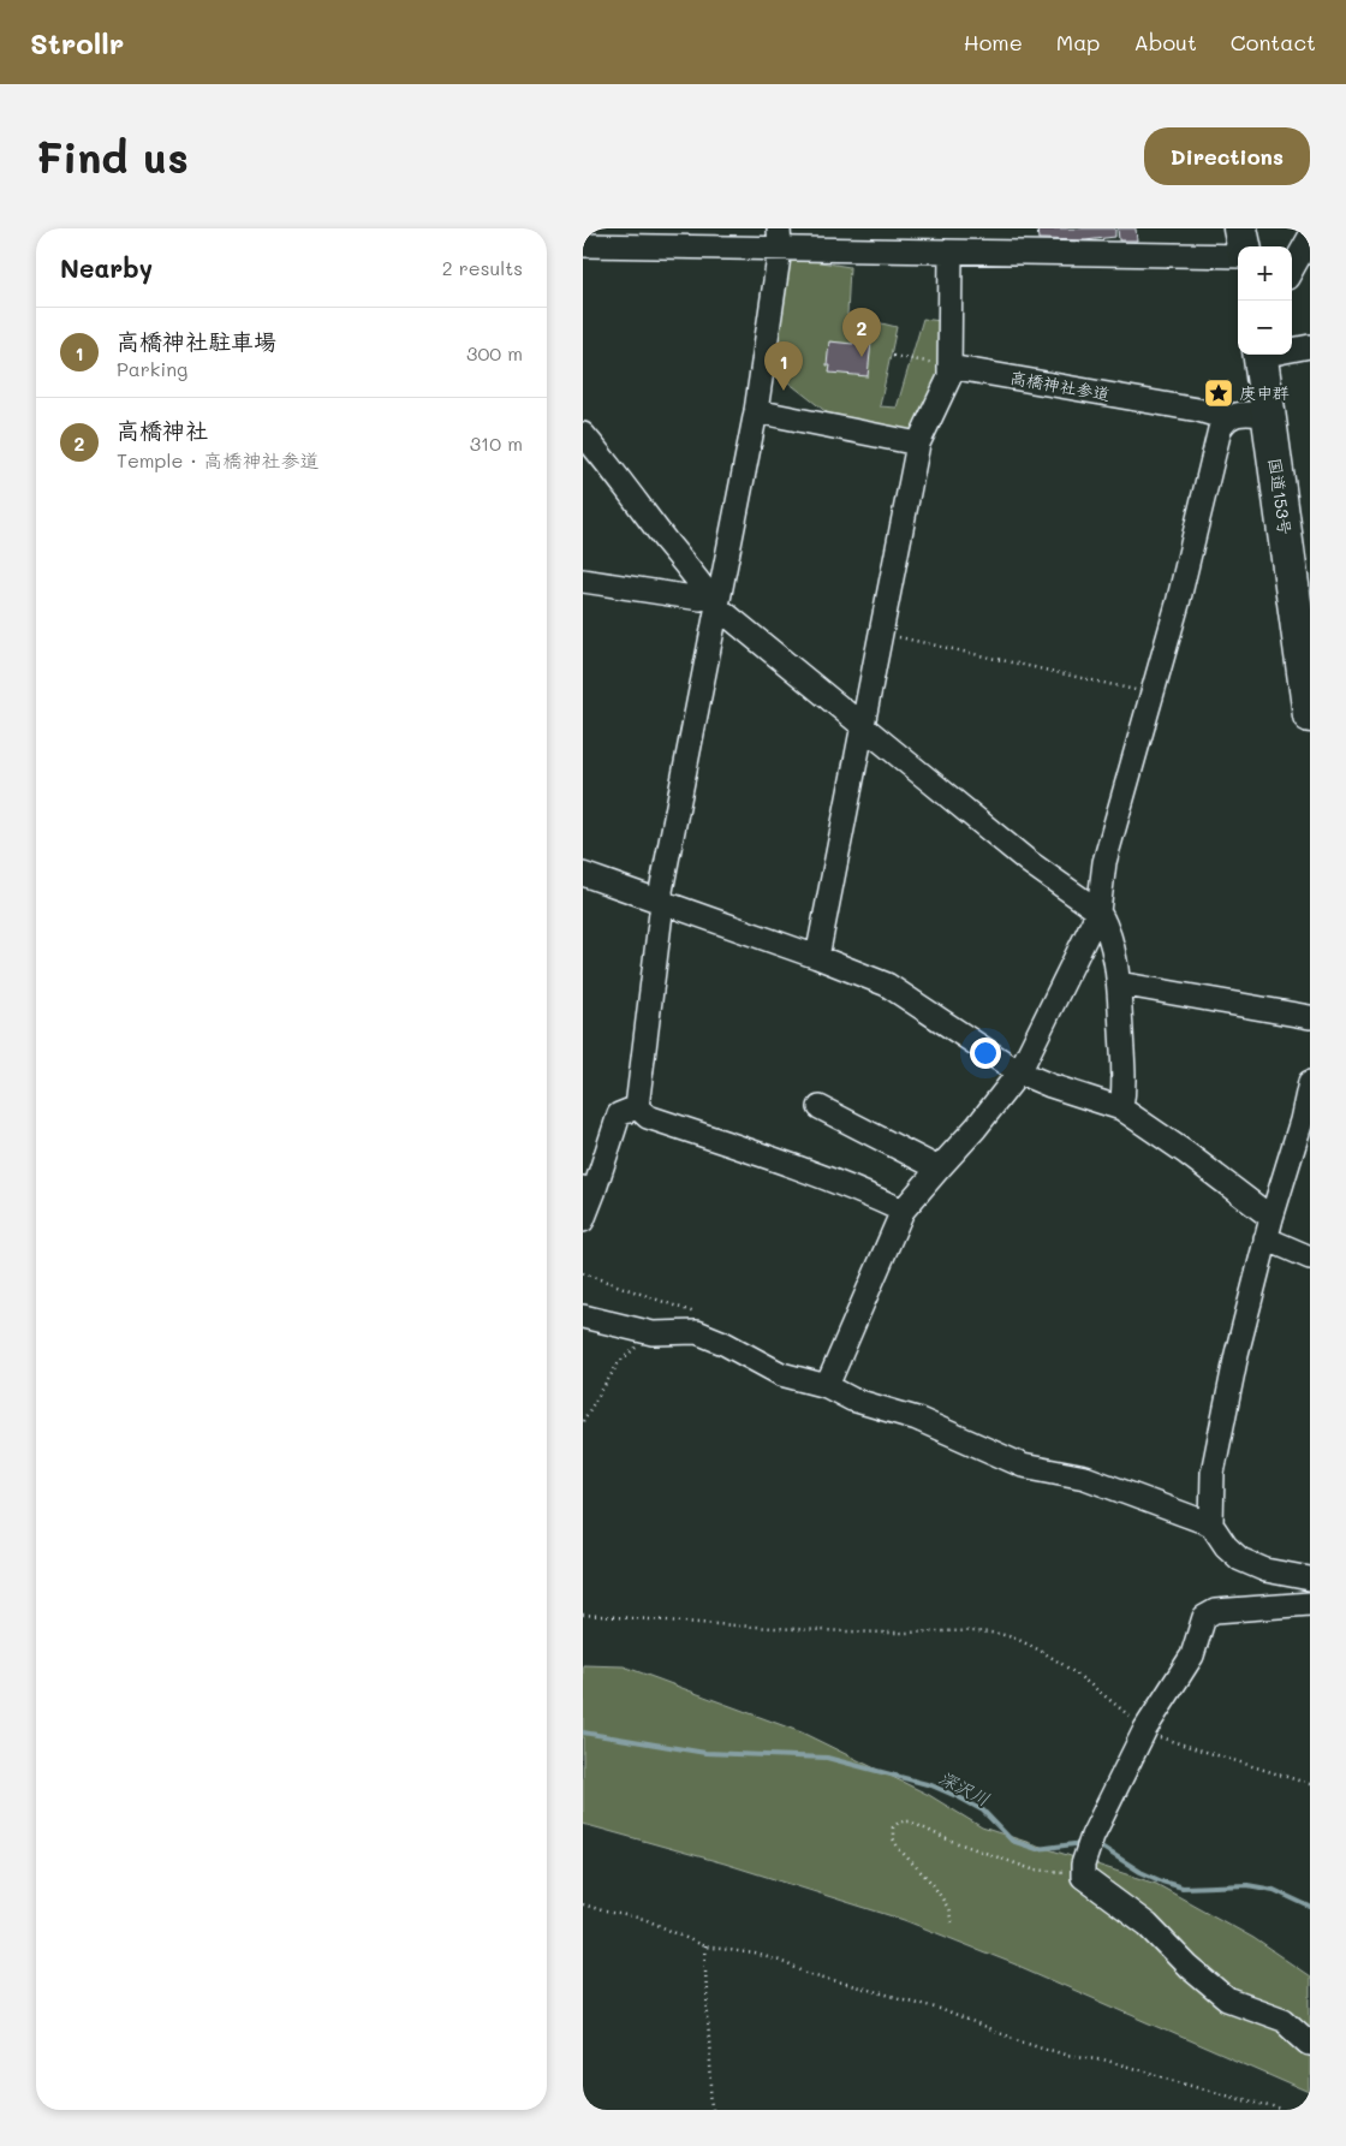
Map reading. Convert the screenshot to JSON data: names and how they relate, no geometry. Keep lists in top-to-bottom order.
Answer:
{
  "streets": {
    "highway": ["国道153号"],
    "street": ["高橋神社参道"]
  },
  "water": ["深沢川"],
  "places": {
    "place": ["庚申群"]
  },
  "page": {
    "header": "Strollr",
    "nav": [
      "Home",
      "Map",
      "About",
      "Contact"
    ],
    "buttons": "Directions",
    "title": "Find us",
    "heading": ["Nearby", "2 results"],
    "map_buttons": ["+", "−"],
    "list": [
      {
        "mark": "1",
        "name": "高橋神社駐車場",
        "note": "Parking",
        "value": "300 m"
      },
      {
        "mark": "2",
        "name": "高橋神社",
        "note": "Temple · 高橋神社参道",
        "value": "310 m"
      }
    ],
    "pins": ["2", "1"]
  }
}
